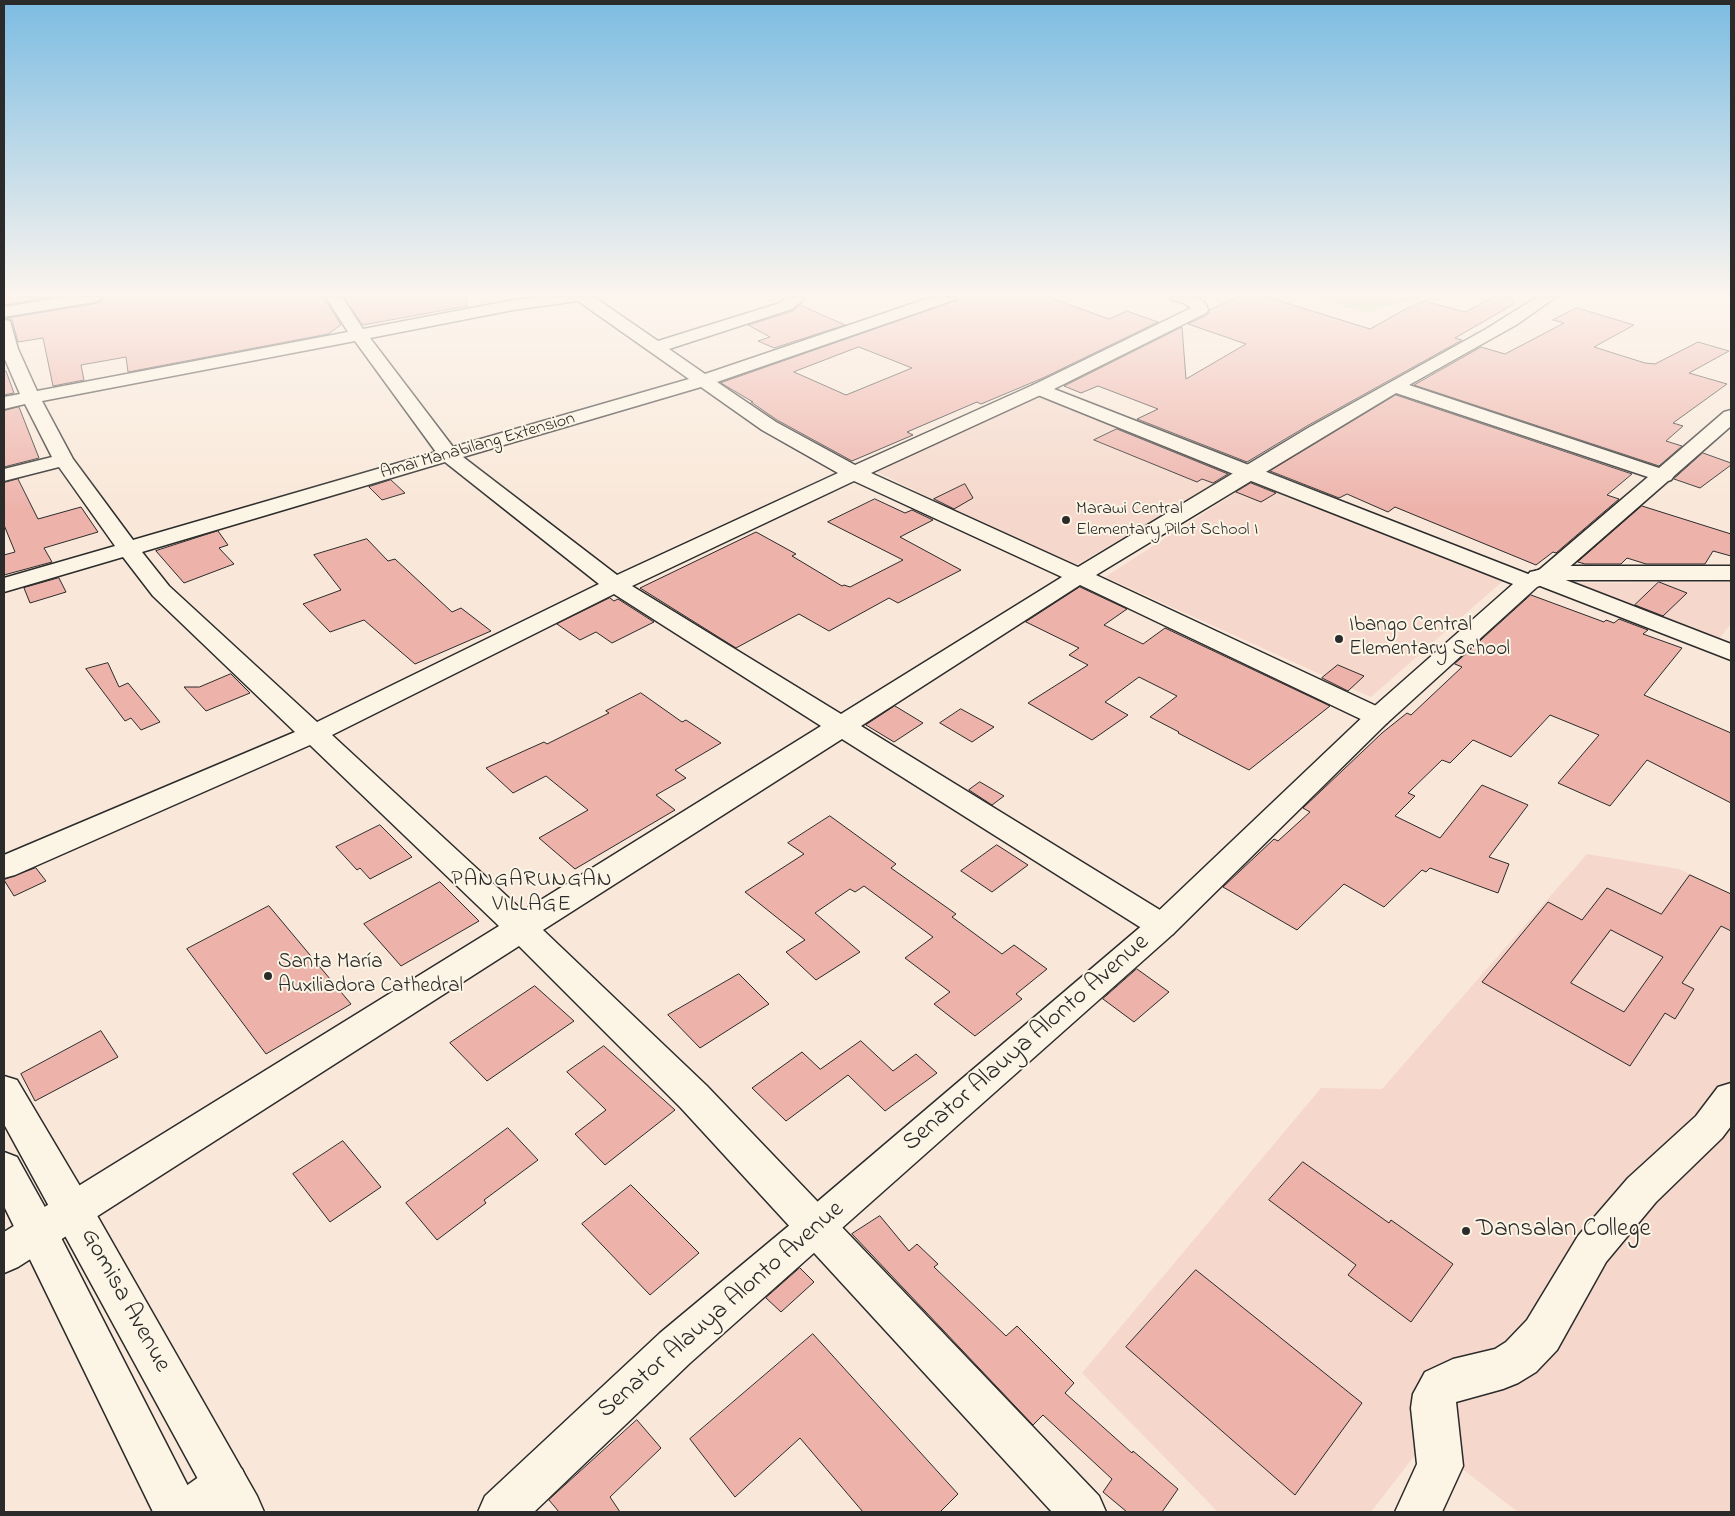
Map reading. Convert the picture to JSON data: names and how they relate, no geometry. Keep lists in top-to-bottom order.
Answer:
{
  "streets": {
    "street": ["Amai Manabilang Extension", "Senator Alauya Alonto Avenue", "Gomisa Avenue"]
  },
  "districts": ["PANGARUNGAN VILLAGE"],
  "places": [
    "Marawi Central Elementary Pilot School I",
    "Ibango Central Elementary School",
    "Santa María Auxiliadora Cathedral",
    "Dansalan College"
  ]
}
